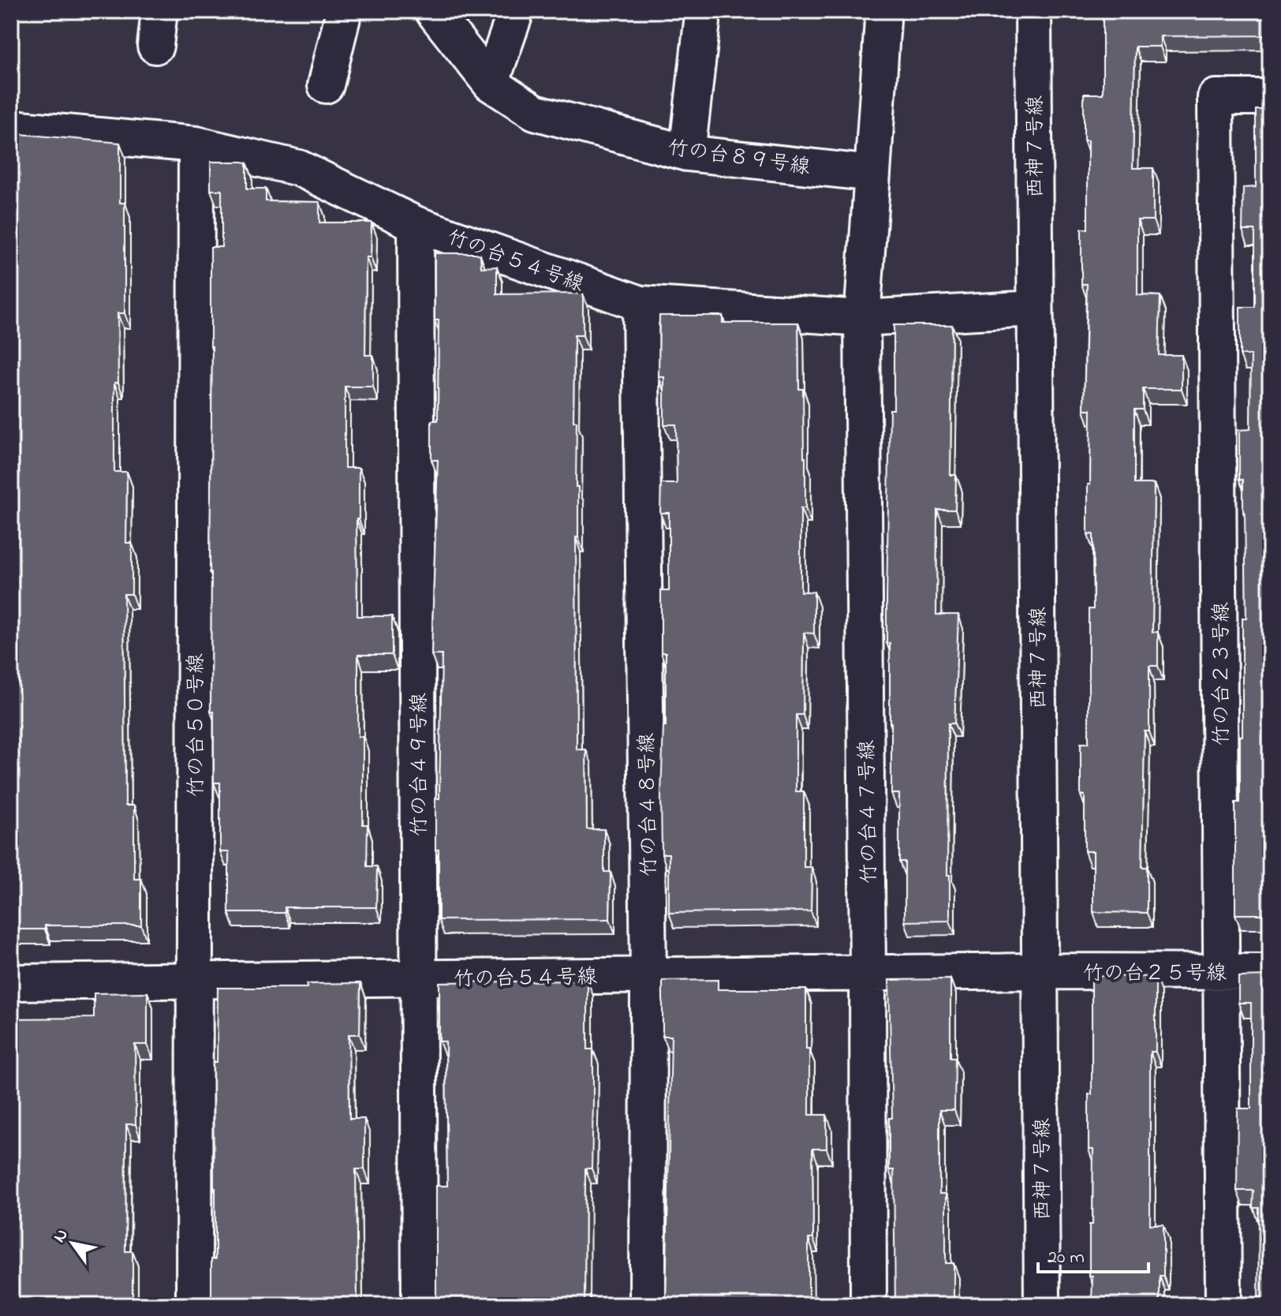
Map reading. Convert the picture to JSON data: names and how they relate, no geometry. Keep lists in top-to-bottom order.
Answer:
{
  "streets": {
    "street": [
      "西神７号線",
      "竹の台８９号線",
      "竹の台５４号線",
      "竹の台２３号線",
      "竹の台５０号線",
      "竹の台４９号線",
      "竹の台４８号線",
      "竹の台４７号線",
      "竹の台２５号線"
    ]
  },
  "crossings": [
    ["西神７号線", "竹の台５４号線"],
    ["西神７号線", "竹の台２５号線"],
    ["竹の台５４号線", "竹の台５０号線"],
    ["竹の台５４号線", "竹の台４９号線"],
    ["竹の台５４号線", "竹の台４８号線"],
    ["竹の台５４号線", "竹の台４７号線"],
    ["竹の台５４号線", "竹の台２５号線"],
    ["竹の台２３号線", "竹の台２５号線"]
  ],
  "scale_bar": "20 m",
  "north": "top left"
}
